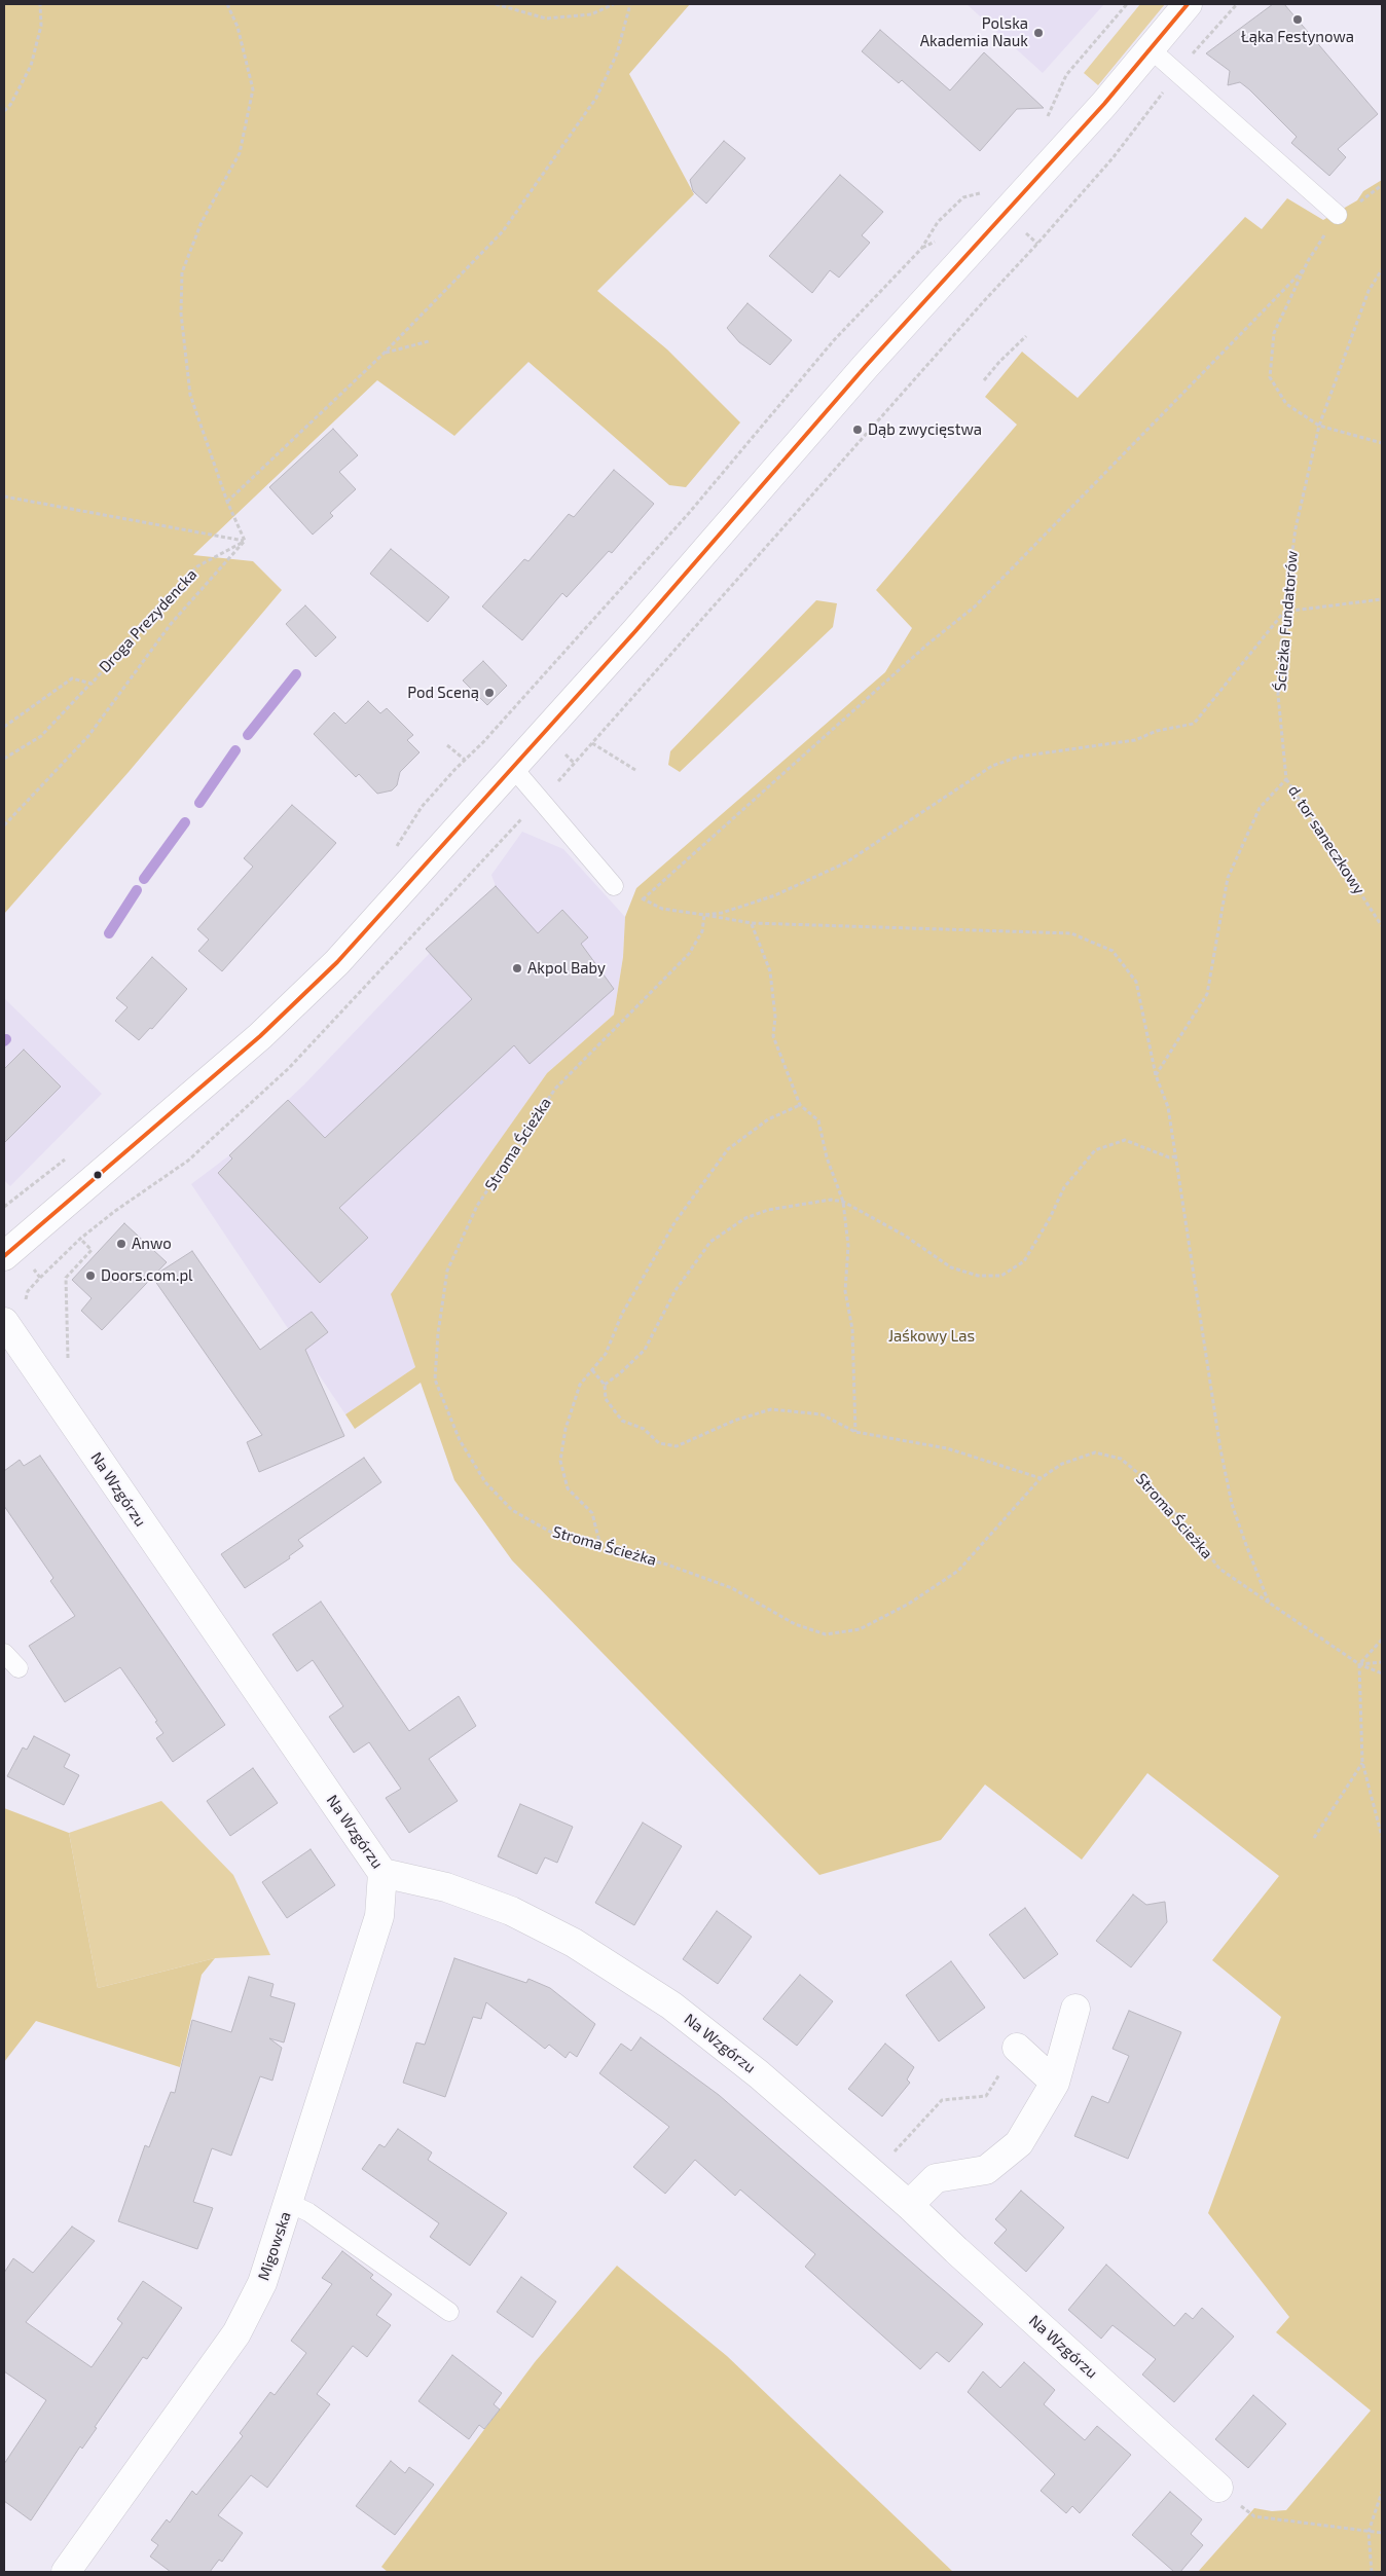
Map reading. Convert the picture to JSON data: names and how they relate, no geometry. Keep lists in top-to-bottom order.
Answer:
{
  "streets": {
    "street": ["Na Wzgórzu", "Migowska"],
    "path": [
      "Droga Prezydencka",
      "Ścieżka Fundatorów",
      "d. tor saneczkowy",
      "Stroma Ścieżka"
    ]
  },
  "crossings": [
    ["Ścieżka Fundatorów", "d. tor saneczkowy"],
    ["Na Wzgórzu", "Migowska"]
  ],
  "parks": ["Jaśkowy Las"],
  "places": [
    "Łąka Festynowa",
    "Polska Akademia Nauk",
    "Dąb zwycięstwa",
    "Pod Sceną",
    "Akpol Baby",
    "Anwo",
    "Doors.com.pl"
  ]
}
